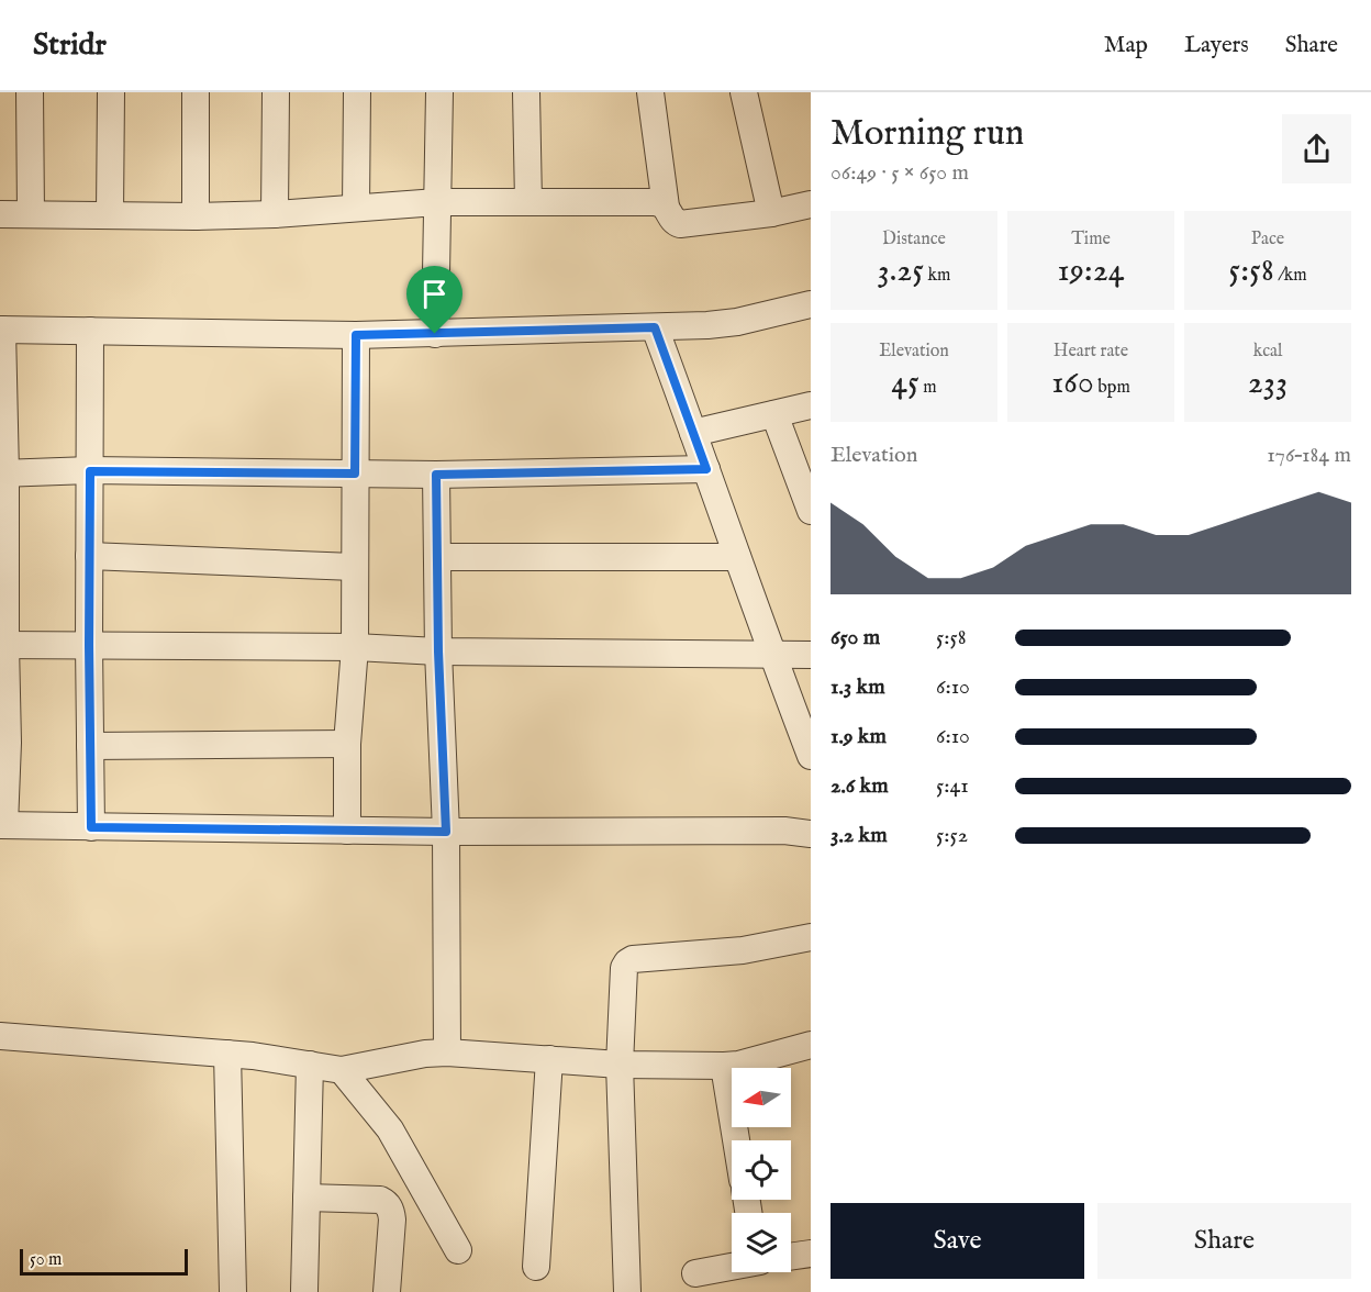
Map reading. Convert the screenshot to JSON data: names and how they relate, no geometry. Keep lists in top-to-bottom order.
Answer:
{
  "scale_bar": "50 m",
  "north": "left",
  "page": {
    "header": "Stridr",
    "nav": ["Map", "Layers", "Share"],
    "heading": ["Morning run", "06:49 · 5 × 650 m"],
    "stats": [
      ["Distance", "3.25 km"],
      ["Time", "19:24"],
      ["Pace", "5:58 /km"],
      ["Elevation", "45 m"],
      ["Heart rate", "160 bpm"],
      ["kcal", "233"]
    ],
    "chart": ["Elevation", "176–184 m"],
    "list": [
      {
        "name": "650 m",
        "note": "5:58"
      },
      {
        "name": "1.3 km",
        "note": "6:10"
      },
      {
        "name": "1.9 km",
        "note": "6:10"
      },
      {
        "name": "2.6 km",
        "note": "5:41"
      },
      {
        "name": "3.2 km",
        "note": "5:52"
      }
    ],
    "buttons": ["Save", "Share"],
    "scale": "50 m"
  }
}
